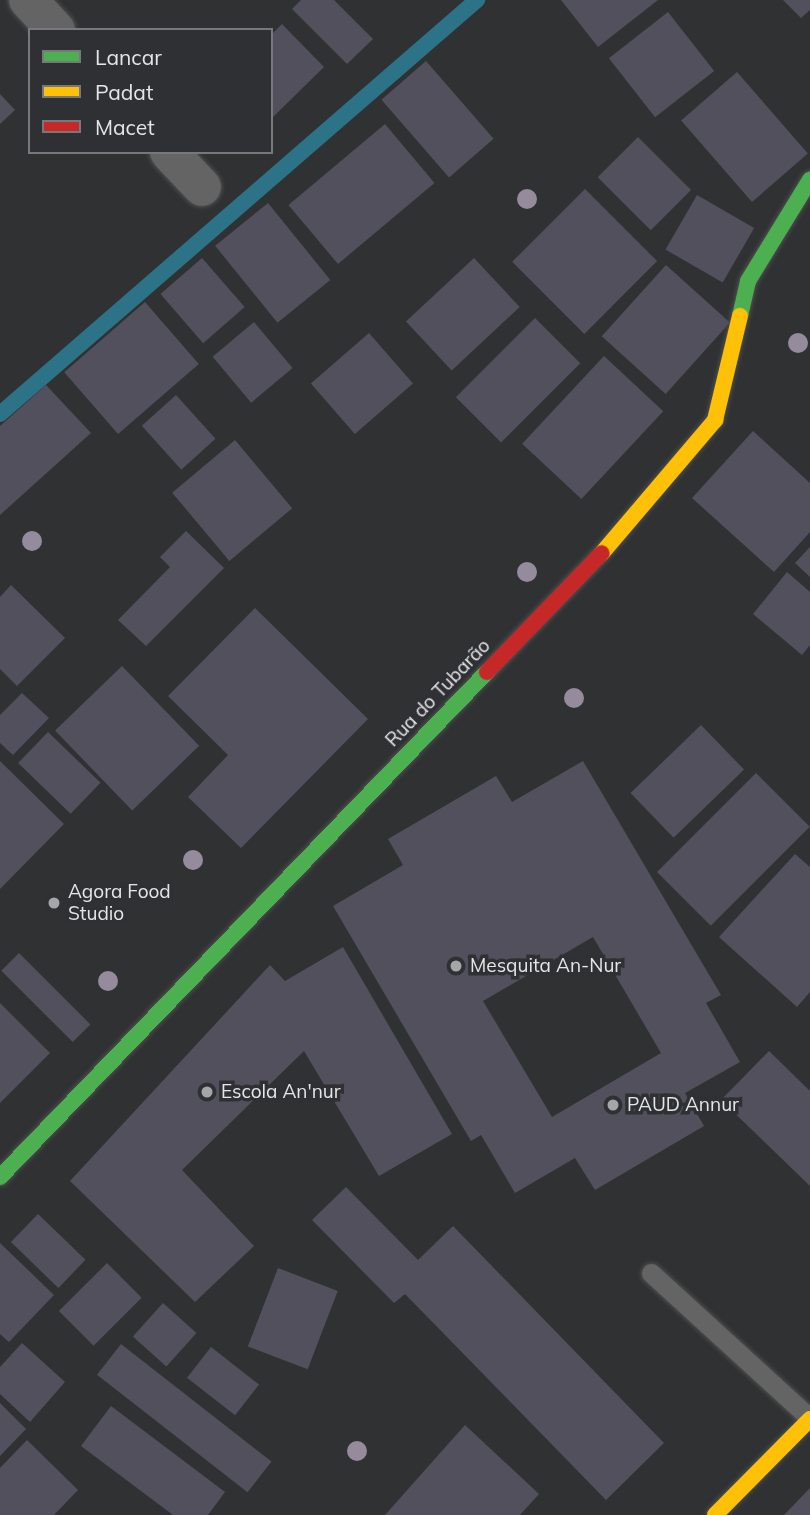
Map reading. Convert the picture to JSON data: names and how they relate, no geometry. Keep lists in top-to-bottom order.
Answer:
{
  "streets": {
    "street": ["Rua do Tubarão"]
  },
  "places": [
    "Agora Food Studio",
    "Mesquita An-Nur",
    "Escola An'nur",
    "PAUD Annur"
  ],
  "legend": ["Lancar", "Padat", "Macet"]
}
